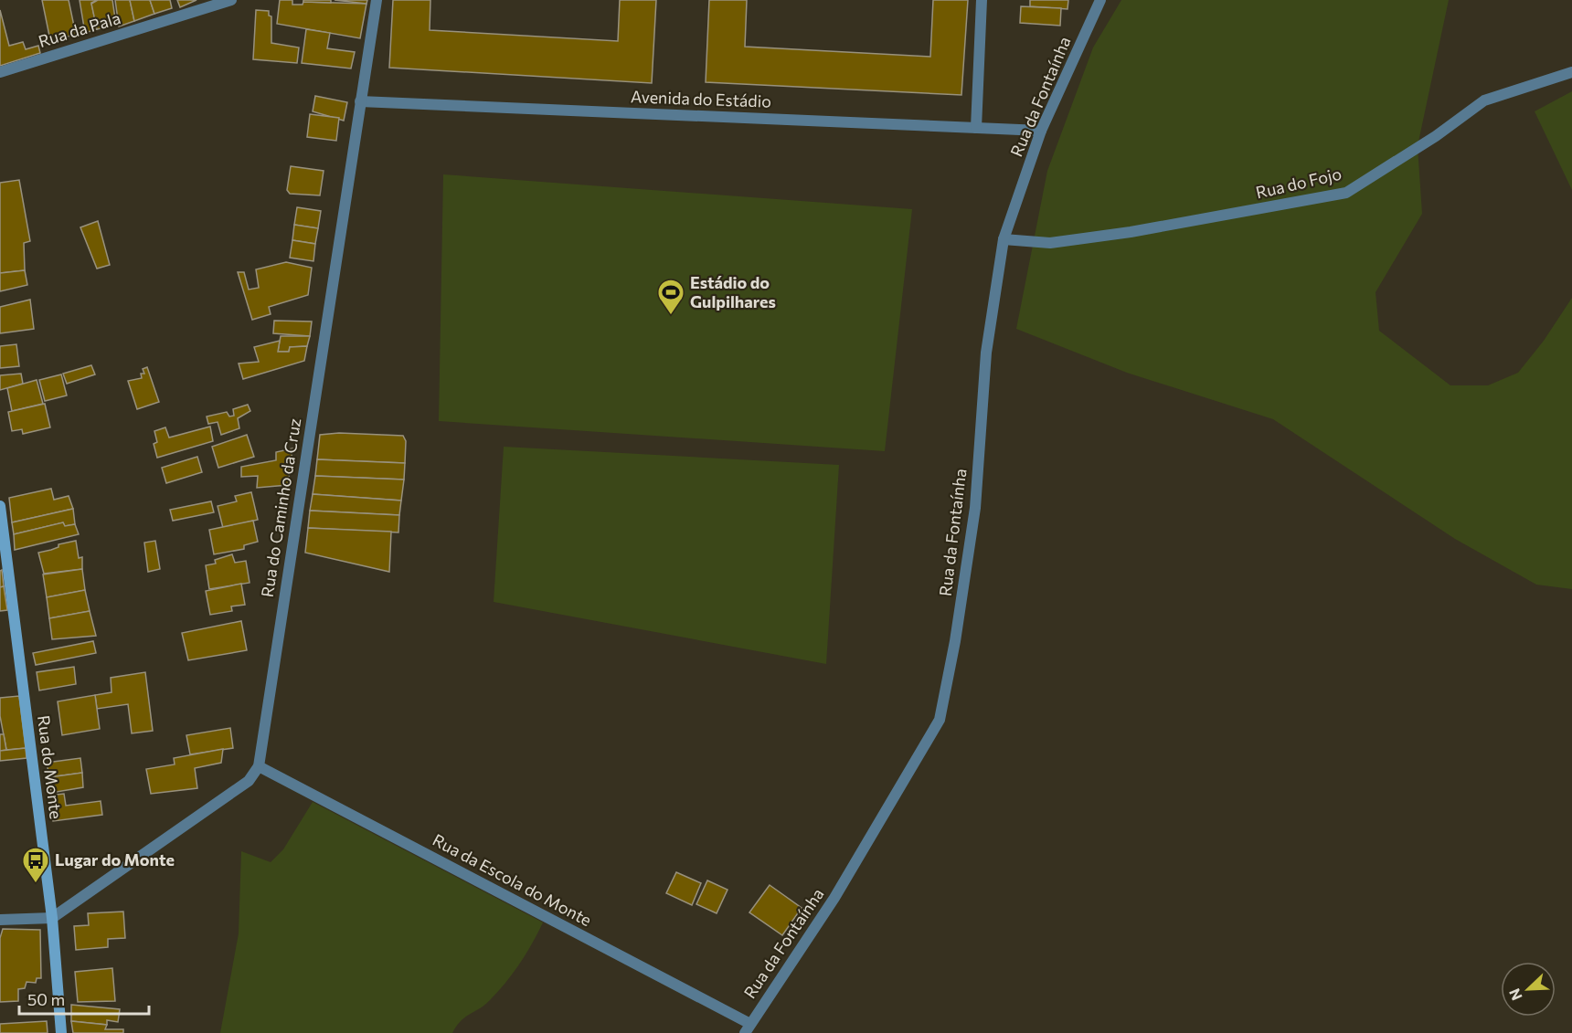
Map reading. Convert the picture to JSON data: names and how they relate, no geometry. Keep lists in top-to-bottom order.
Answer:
{
  "streets": {
    "street": [
      "Rua da Pala",
      "Rua da Fontaínha",
      "Avenida do Estádio",
      "Rua do Fojo",
      "Rua do Caminho da Cruz",
      "Rua do Monte",
      "Rua da Escola do Monte"
    ]
  },
  "crossings": [
    ["Rua da Fontaínha", "Avenida do Estádio"],
    ["Rua da Fontaínha", "Rua do Fojo"],
    ["Rua da Fontaínha", "Rua da Escola do Monte"],
    ["Avenida do Estádio", "Rua do Caminho da Cruz"],
    ["Rua do Caminho da Cruz", "Rua da Escola do Monte"]
  ],
  "places": {
    "sports": ["Estádio do Gulpilhares"],
    "bus stop": ["Lugar do Monte"]
  },
  "scale_bar": "50 m",
  "north": "bottom left"
}
